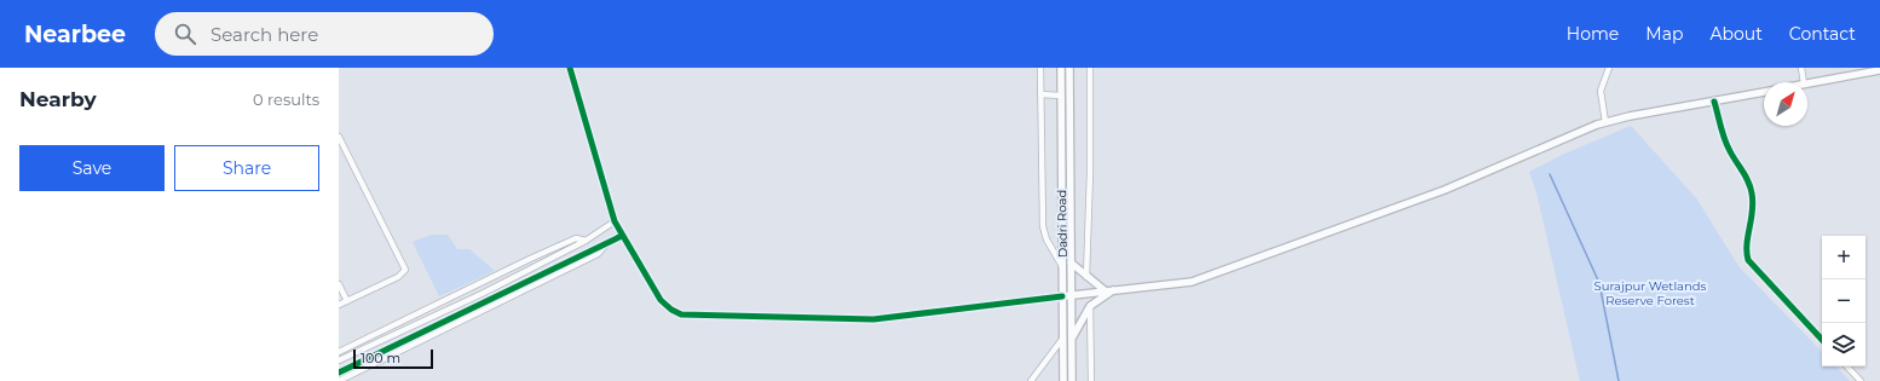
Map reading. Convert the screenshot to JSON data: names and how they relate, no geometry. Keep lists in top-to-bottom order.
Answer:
{
  "streets": {
    "main road": ["Dadri Road"]
  },
  "parks": ["Surajpur Wetlands Reserve Forest"],
  "scale_bar": "100 m",
  "north": "top right",
  "page": {
    "header": "Nearbee",
    "search": "Search here",
    "nav": [
      "Home",
      "Map",
      "About",
      "Contact"
    ],
    "heading": ["Nearby", "0 results"],
    "buttons": ["Save", "Share"],
    "map_buttons": ["+", "−"],
    "scale": "100 m"
  }
}
